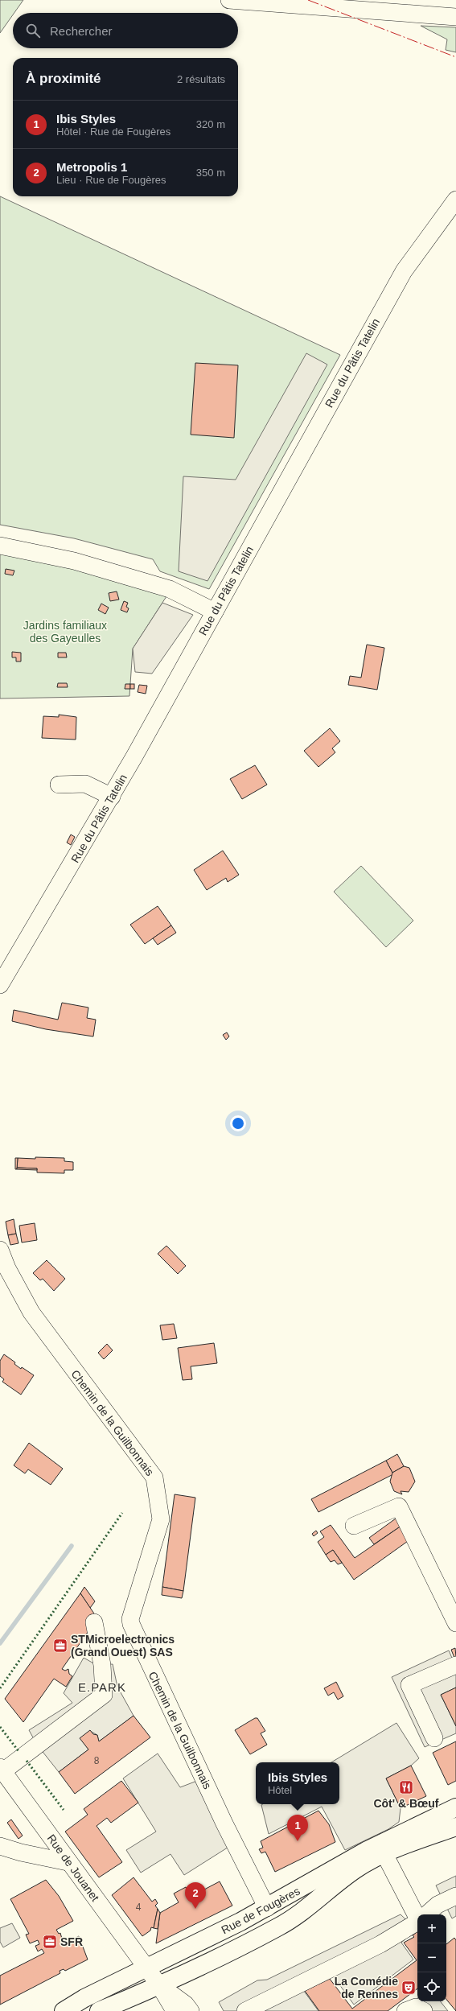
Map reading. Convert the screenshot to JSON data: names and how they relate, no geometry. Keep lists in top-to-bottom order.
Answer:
{
  "streets": {
    "main road": ["Rue de Fougères"],
    "street": ["Rue du Pâtis Tatelin", "Chemin de la Guilbonnais", "Rue de Jouanet"]
  },
  "crossings": [
    ["Chemin de la Guilbonnais", "Rue de Fougères"],
    ["Rue de Jouanet", "Rue de Fougères"]
  ],
  "districts": ["E.PARK"],
  "parks": ["Jardins familiaux des Gayeulles"],
  "places": {
    "office": ["STMicroelectronics (Grand Ouest) SAS", "SFR"],
    "restaurant": ["Côt' & Bœuf"],
    "theatre": ["La Comédie de Rennes"]
  },
  "house_numbers": ["8", "4"],
  "page": {
    "search": "Rechercher",
    "heading": ["À proximité", "2 résultats"],
    "list": [
      {
        "mark": "1",
        "name": "Ibis Styles",
        "note": "Hôtel · Rue de Fougères",
        "value": "320 m"
      },
      {
        "mark": "2",
        "name": "Metropolis 1",
        "note": "Lieu · Rue de Fougères",
        "value": "350 m"
      }
    ],
    "popup": ["Ibis Styles", "Hôtel"],
    "pins": ["1", "2"],
    "map_buttons": ["+", "−"]
  }
}
